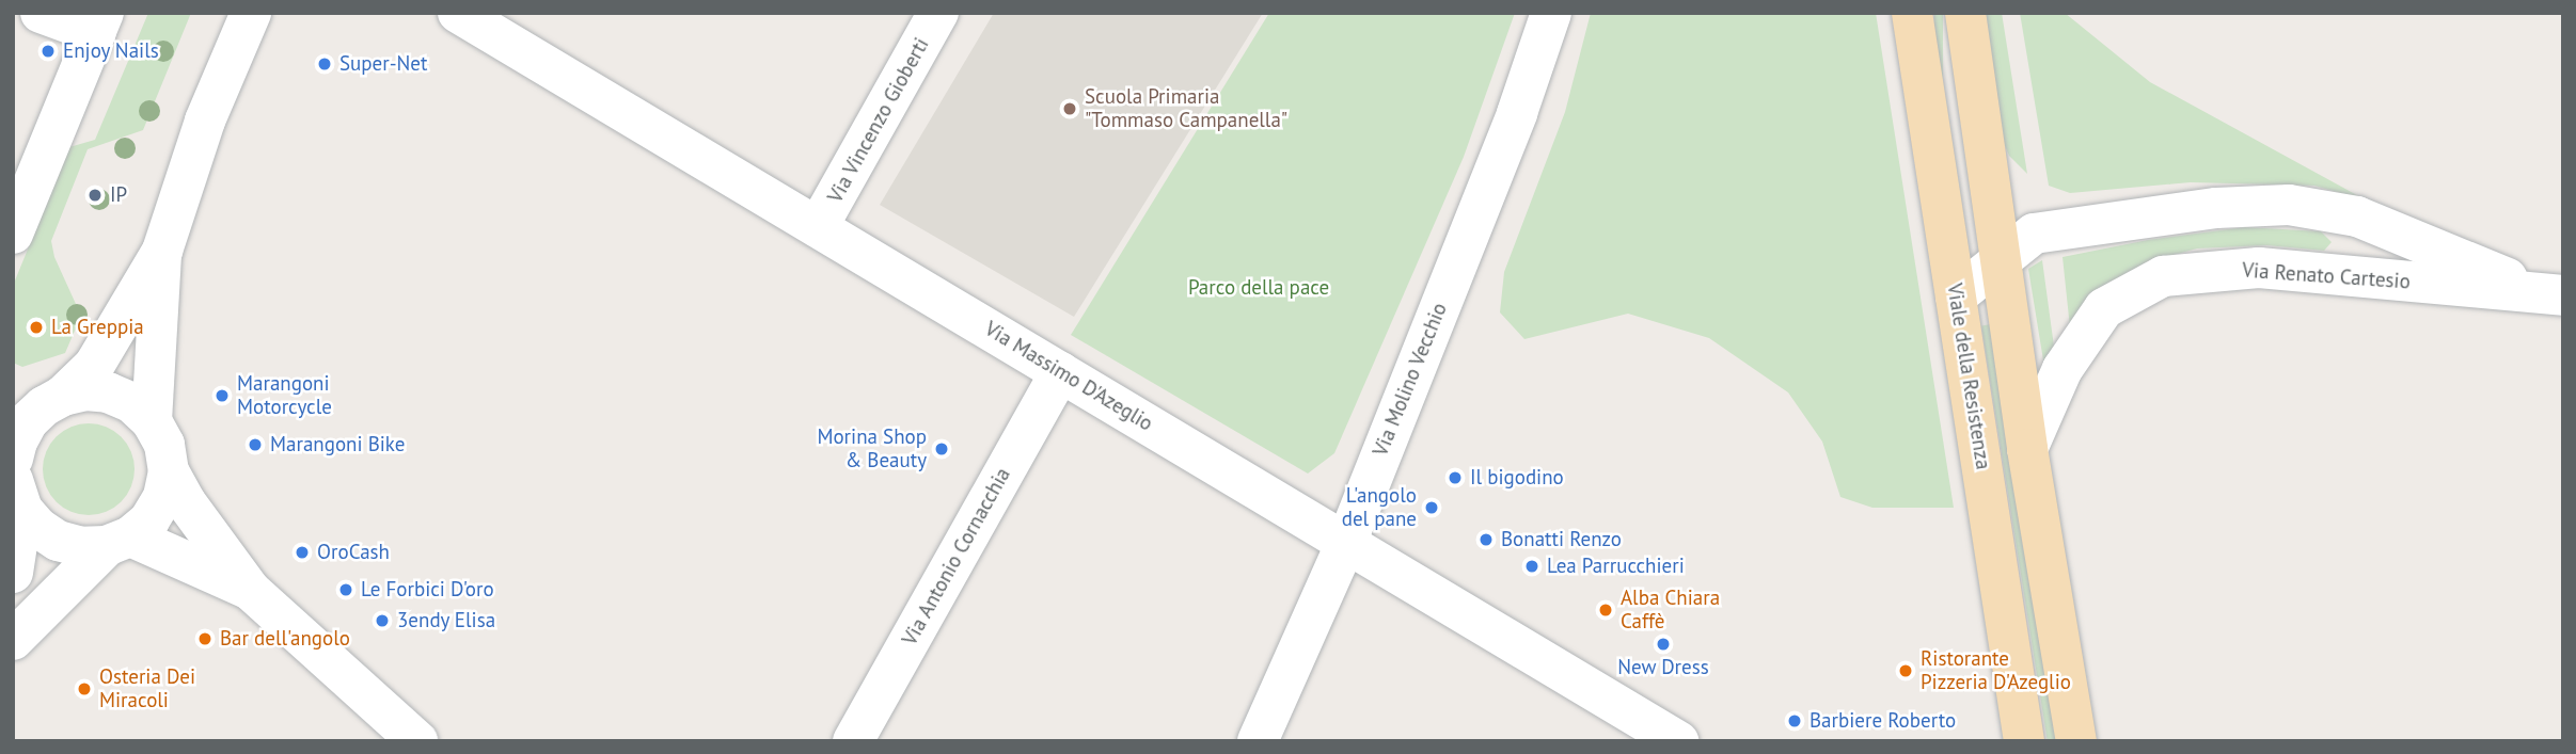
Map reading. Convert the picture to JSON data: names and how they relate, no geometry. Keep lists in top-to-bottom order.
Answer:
{
  "streets": {
    "main road": ["Viale della Resistenza"],
    "street": [
      "Via Vincenzo Gioberti",
      "Via Renato Cartesio",
      "Via Massimo D'Azeglio",
      "Via Molino Vecchio",
      "Via Antonio Cornacchia"
    ]
  },
  "crossings": [
    ["Via Vincenzo Gioberti", "Via Massimo D'Azeglio"],
    ["Via Massimo D'Azeglio", "Via Molino Vecchio"],
    ["Via Massimo D'Azeglio", "Via Antonio Cornacchia"]
  ],
  "parks": ["Parco della pace"],
  "places": [
    "Enjoy Nails",
    "Super-Net",
    "Scuola Primaria \"Tommaso Campanella\"",
    "IP",
    "La Greppia",
    "Marangoni Motorcycle",
    "Marangoni Bike",
    "Morina Shop & Beauty",
    "Il bigodino",
    "L'angolo del pane",
    "Bonatti Renzo",
    "OroCash",
    "Lea Parrucchieri",
    "Le Forbici D'oro",
    "Alba Chiara Caffè",
    "3endy Elisa",
    "Bar dell'angolo",
    "New Dress",
    "Ristorante Pizzeria D'Azeglio",
    "Osteria Dei Miracoli",
    "Barbiere Roberto"
  ]
}
